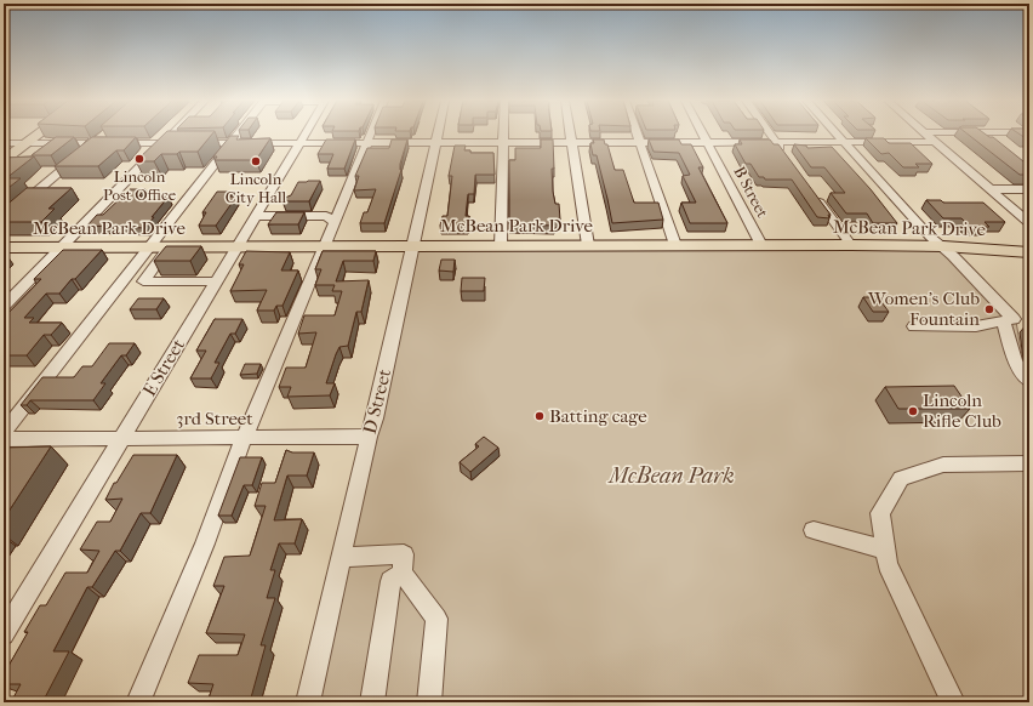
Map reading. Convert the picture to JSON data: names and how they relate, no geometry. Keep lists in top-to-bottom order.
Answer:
{
  "streets": {
    "main road": ["McBean Park Drive"],
    "street": [
      "B Street",
      "E Street",
      "D Street",
      "3rd Street"
    ]
  },
  "crossings": [
    ["B Street", "McBean Park Drive"],
    ["McBean Park Drive", "E Street"],
    ["McBean Park Drive", "D Street"],
    ["E Street", "3rd Street"],
    ["D Street", "3rd Street"]
  ],
  "parks": ["McBean Park"],
  "places": [
    "Lincoln Post Office",
    "Lincoln City Hall",
    "Women's Club Fountain",
    "Lincoln Rifle Club",
    "Batting cage"
  ]
}
